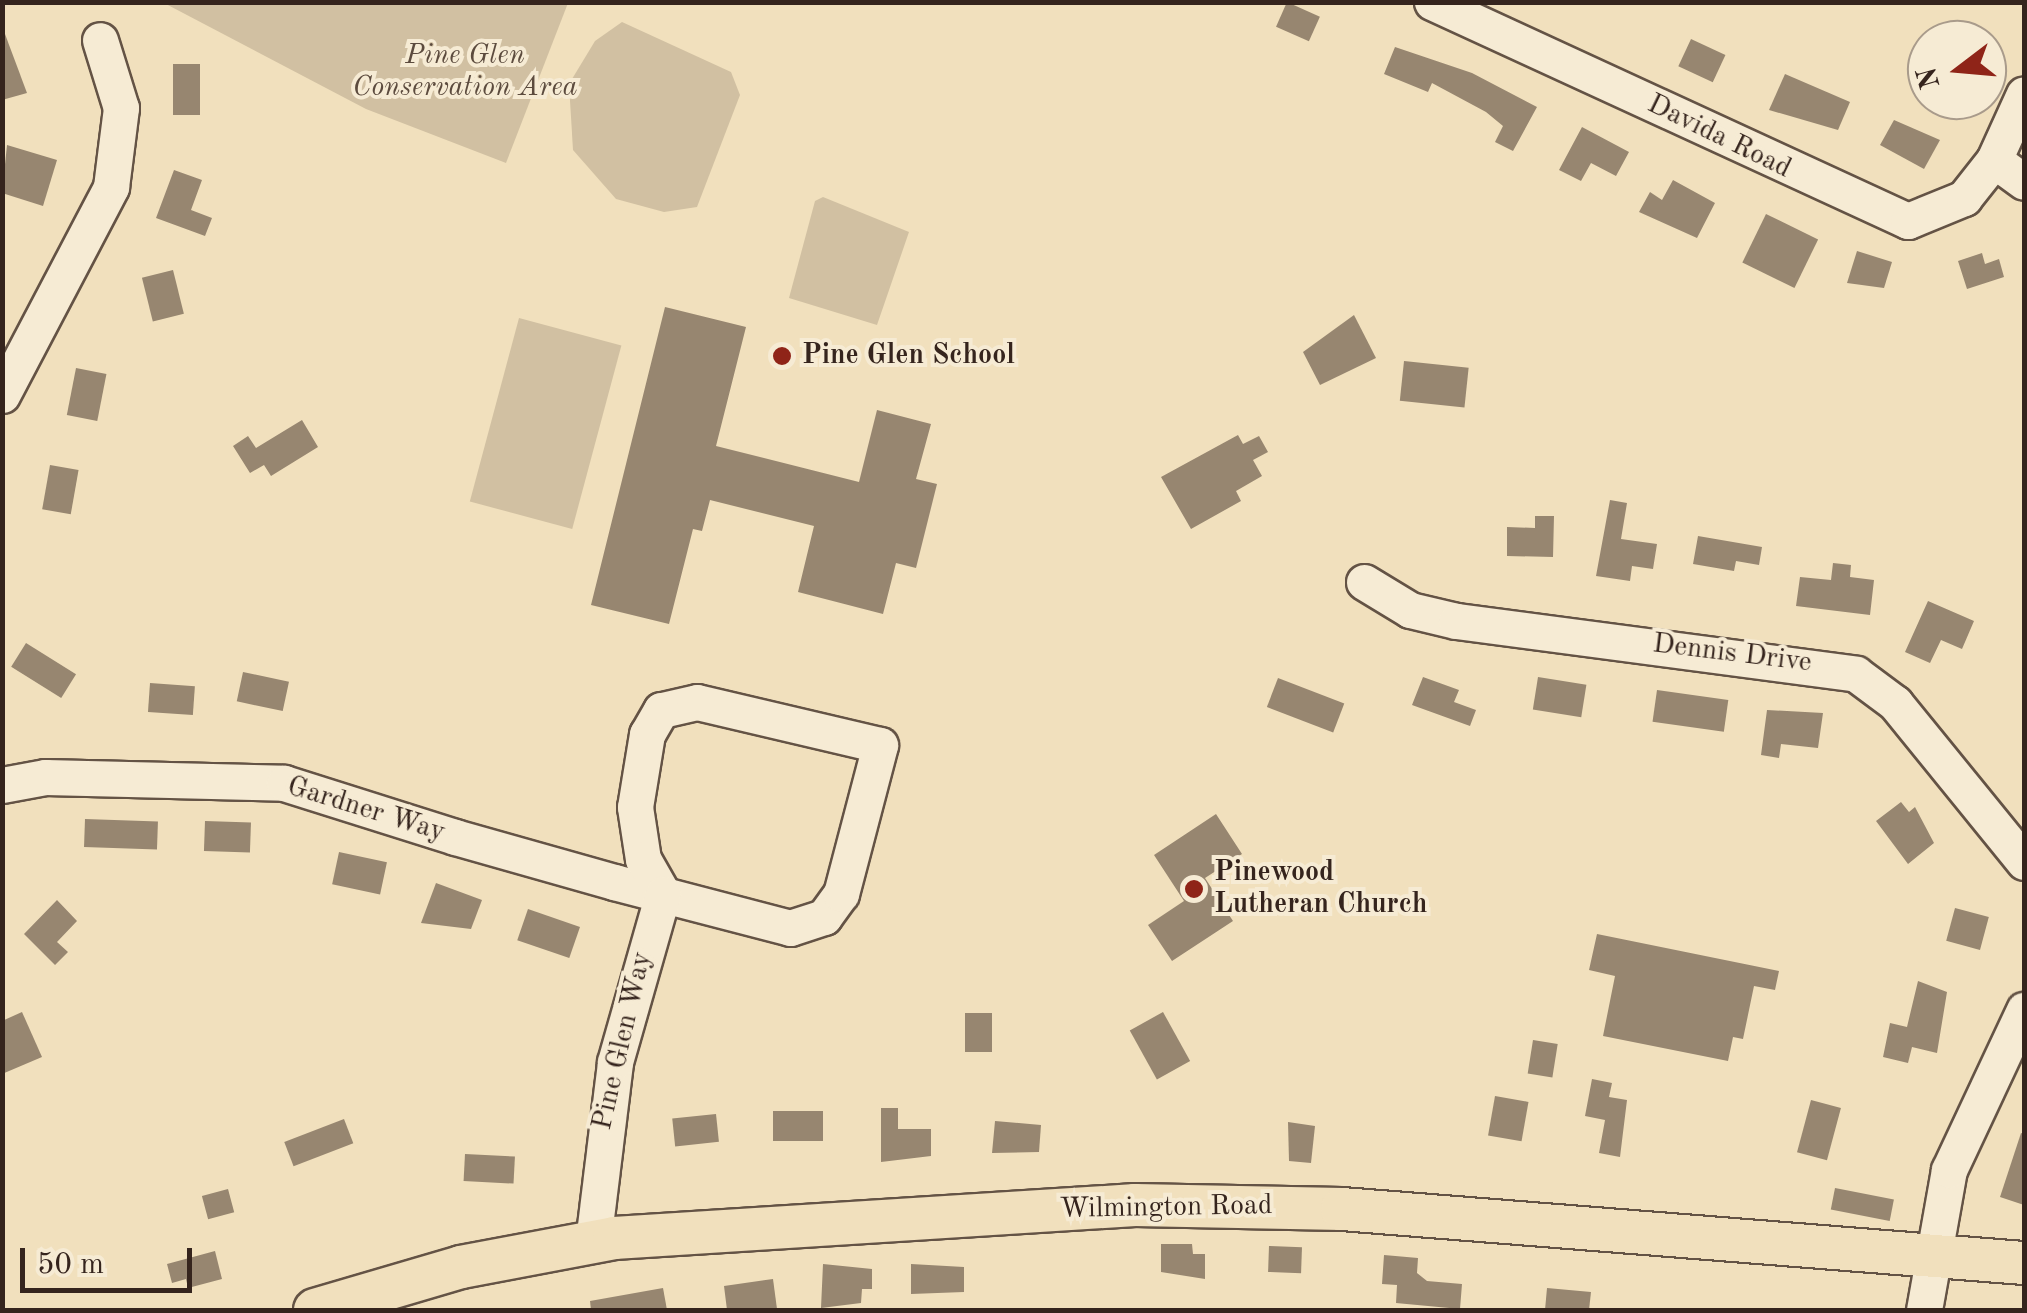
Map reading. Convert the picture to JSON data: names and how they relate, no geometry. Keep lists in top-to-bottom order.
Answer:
{
  "streets": {
    "main road": ["Wilmington Road"],
    "street": [
      "Davida Road",
      "Dennis Drive",
      "Gardner Way",
      "Pine Glen Way"
    ]
  },
  "crossings": [
    ["Gardner Way", "Pine Glen Way"],
    ["Pine Glen Way", "Wilmington Road"]
  ],
  "parks": ["Pine Glen Conservation Area"],
  "places": ["Pine Glen School", "Pinewood Lutheran Church"],
  "scale_bar": "50 m",
  "north": "left"
}
